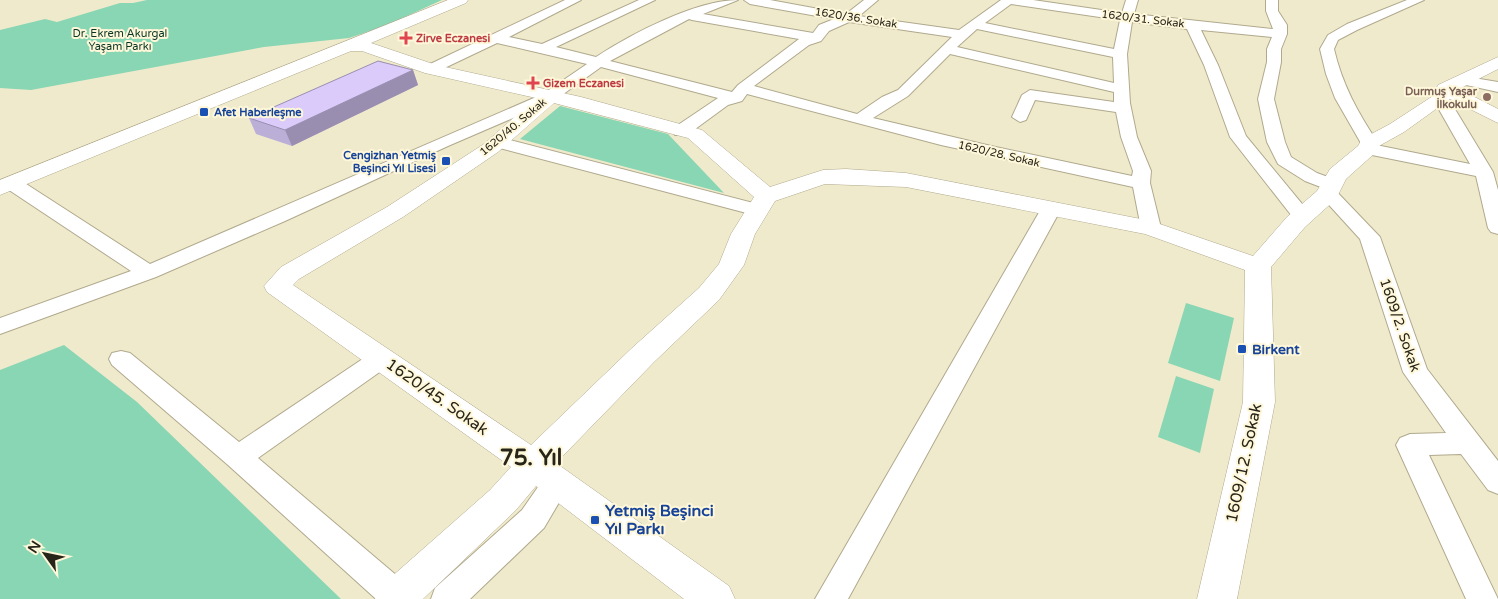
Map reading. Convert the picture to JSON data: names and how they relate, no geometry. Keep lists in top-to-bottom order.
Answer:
{
  "streets": {
    "main road": ["1620/40. Sokak", "1620/45. Sokak", "1609/12. Sokak"],
    "street": [
      "1620/36. Sokak",
      "1620/31. Sokak",
      "1620/28. Sokak",
      "1609/2. Sokak"
    ]
  },
  "crossings": [
    ["1620/40. Sokak", "1620/28. Sokak"],
    ["1620/40. Sokak", "1620/45. Sokak"]
  ],
  "districts": ["75. Yıl"],
  "parks": ["Dr. Ekrem Akurgal Yaşam Parkı"],
  "places": {
    "health": ["Zirve Eczanesi", "Gizem Eczanesi"],
    "other": ["Durmuş Yaşar İlkokulu"],
    "transit": [
      "Afet Haberleşme",
      "Cengizhan Yetmiş Beşinci Yıl Lisesi",
      "Birkent",
      "Yetmiş Beşinci Yıl Parkı"
    ]
  },
  "north": "top left"
}
